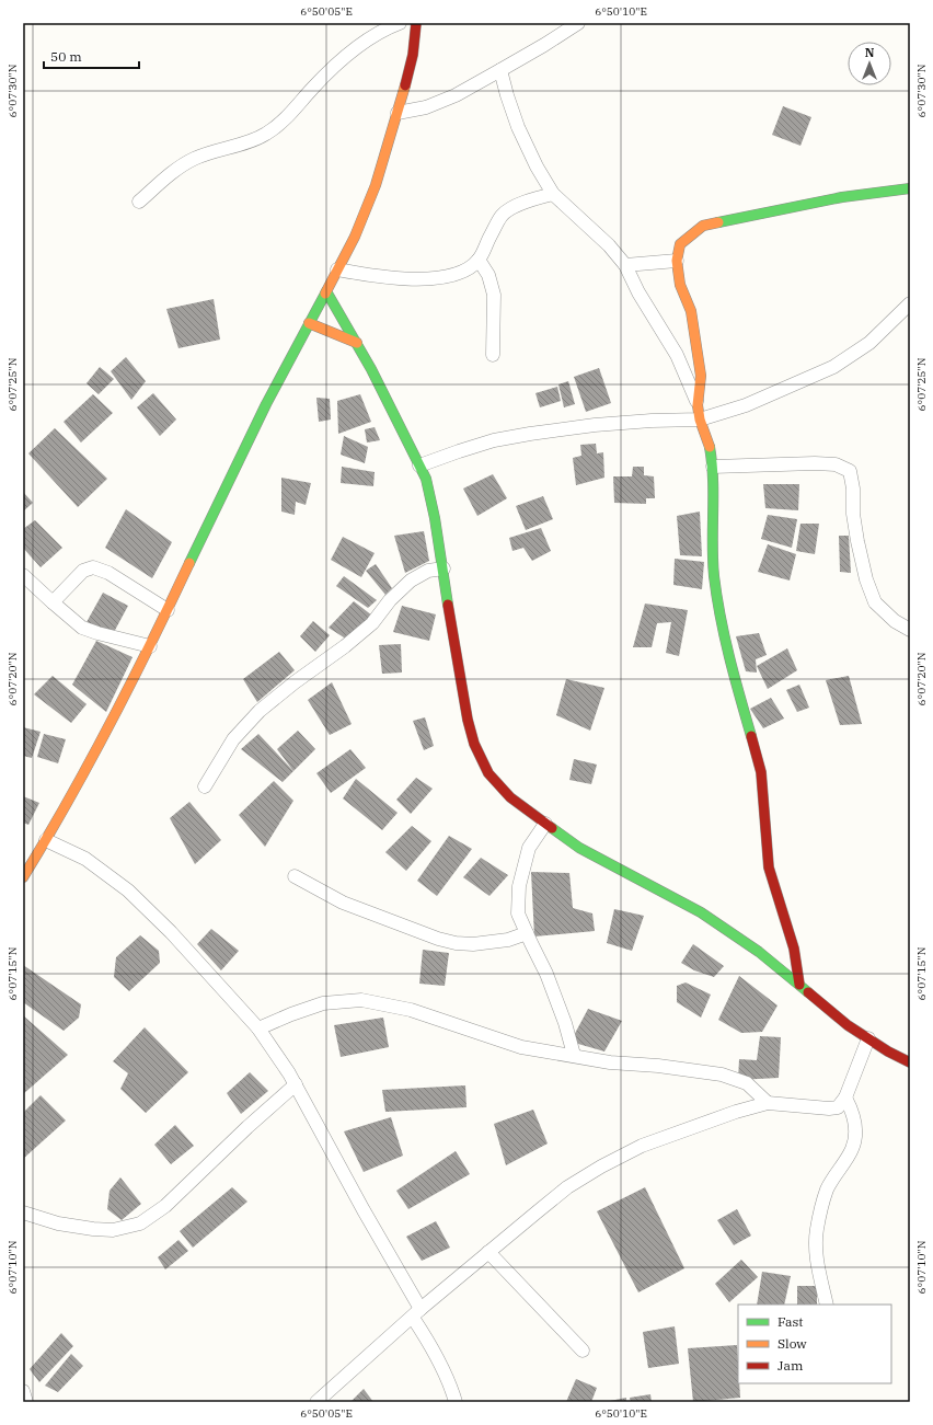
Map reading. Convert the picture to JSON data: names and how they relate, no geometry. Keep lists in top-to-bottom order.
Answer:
{
  "legend": ["Fast", "Slow", "Jam"],
  "scale_bar": "50 m",
  "north": "top",
  "coordinates": [
    "6°50'05\"E",
    "6°50'10\"E",
    "6°07'30\"N",
    "6°07'25\"N",
    "6°07'20\"N",
    "6°07'15\"N",
    "6°07'10\"N"
  ]
}
